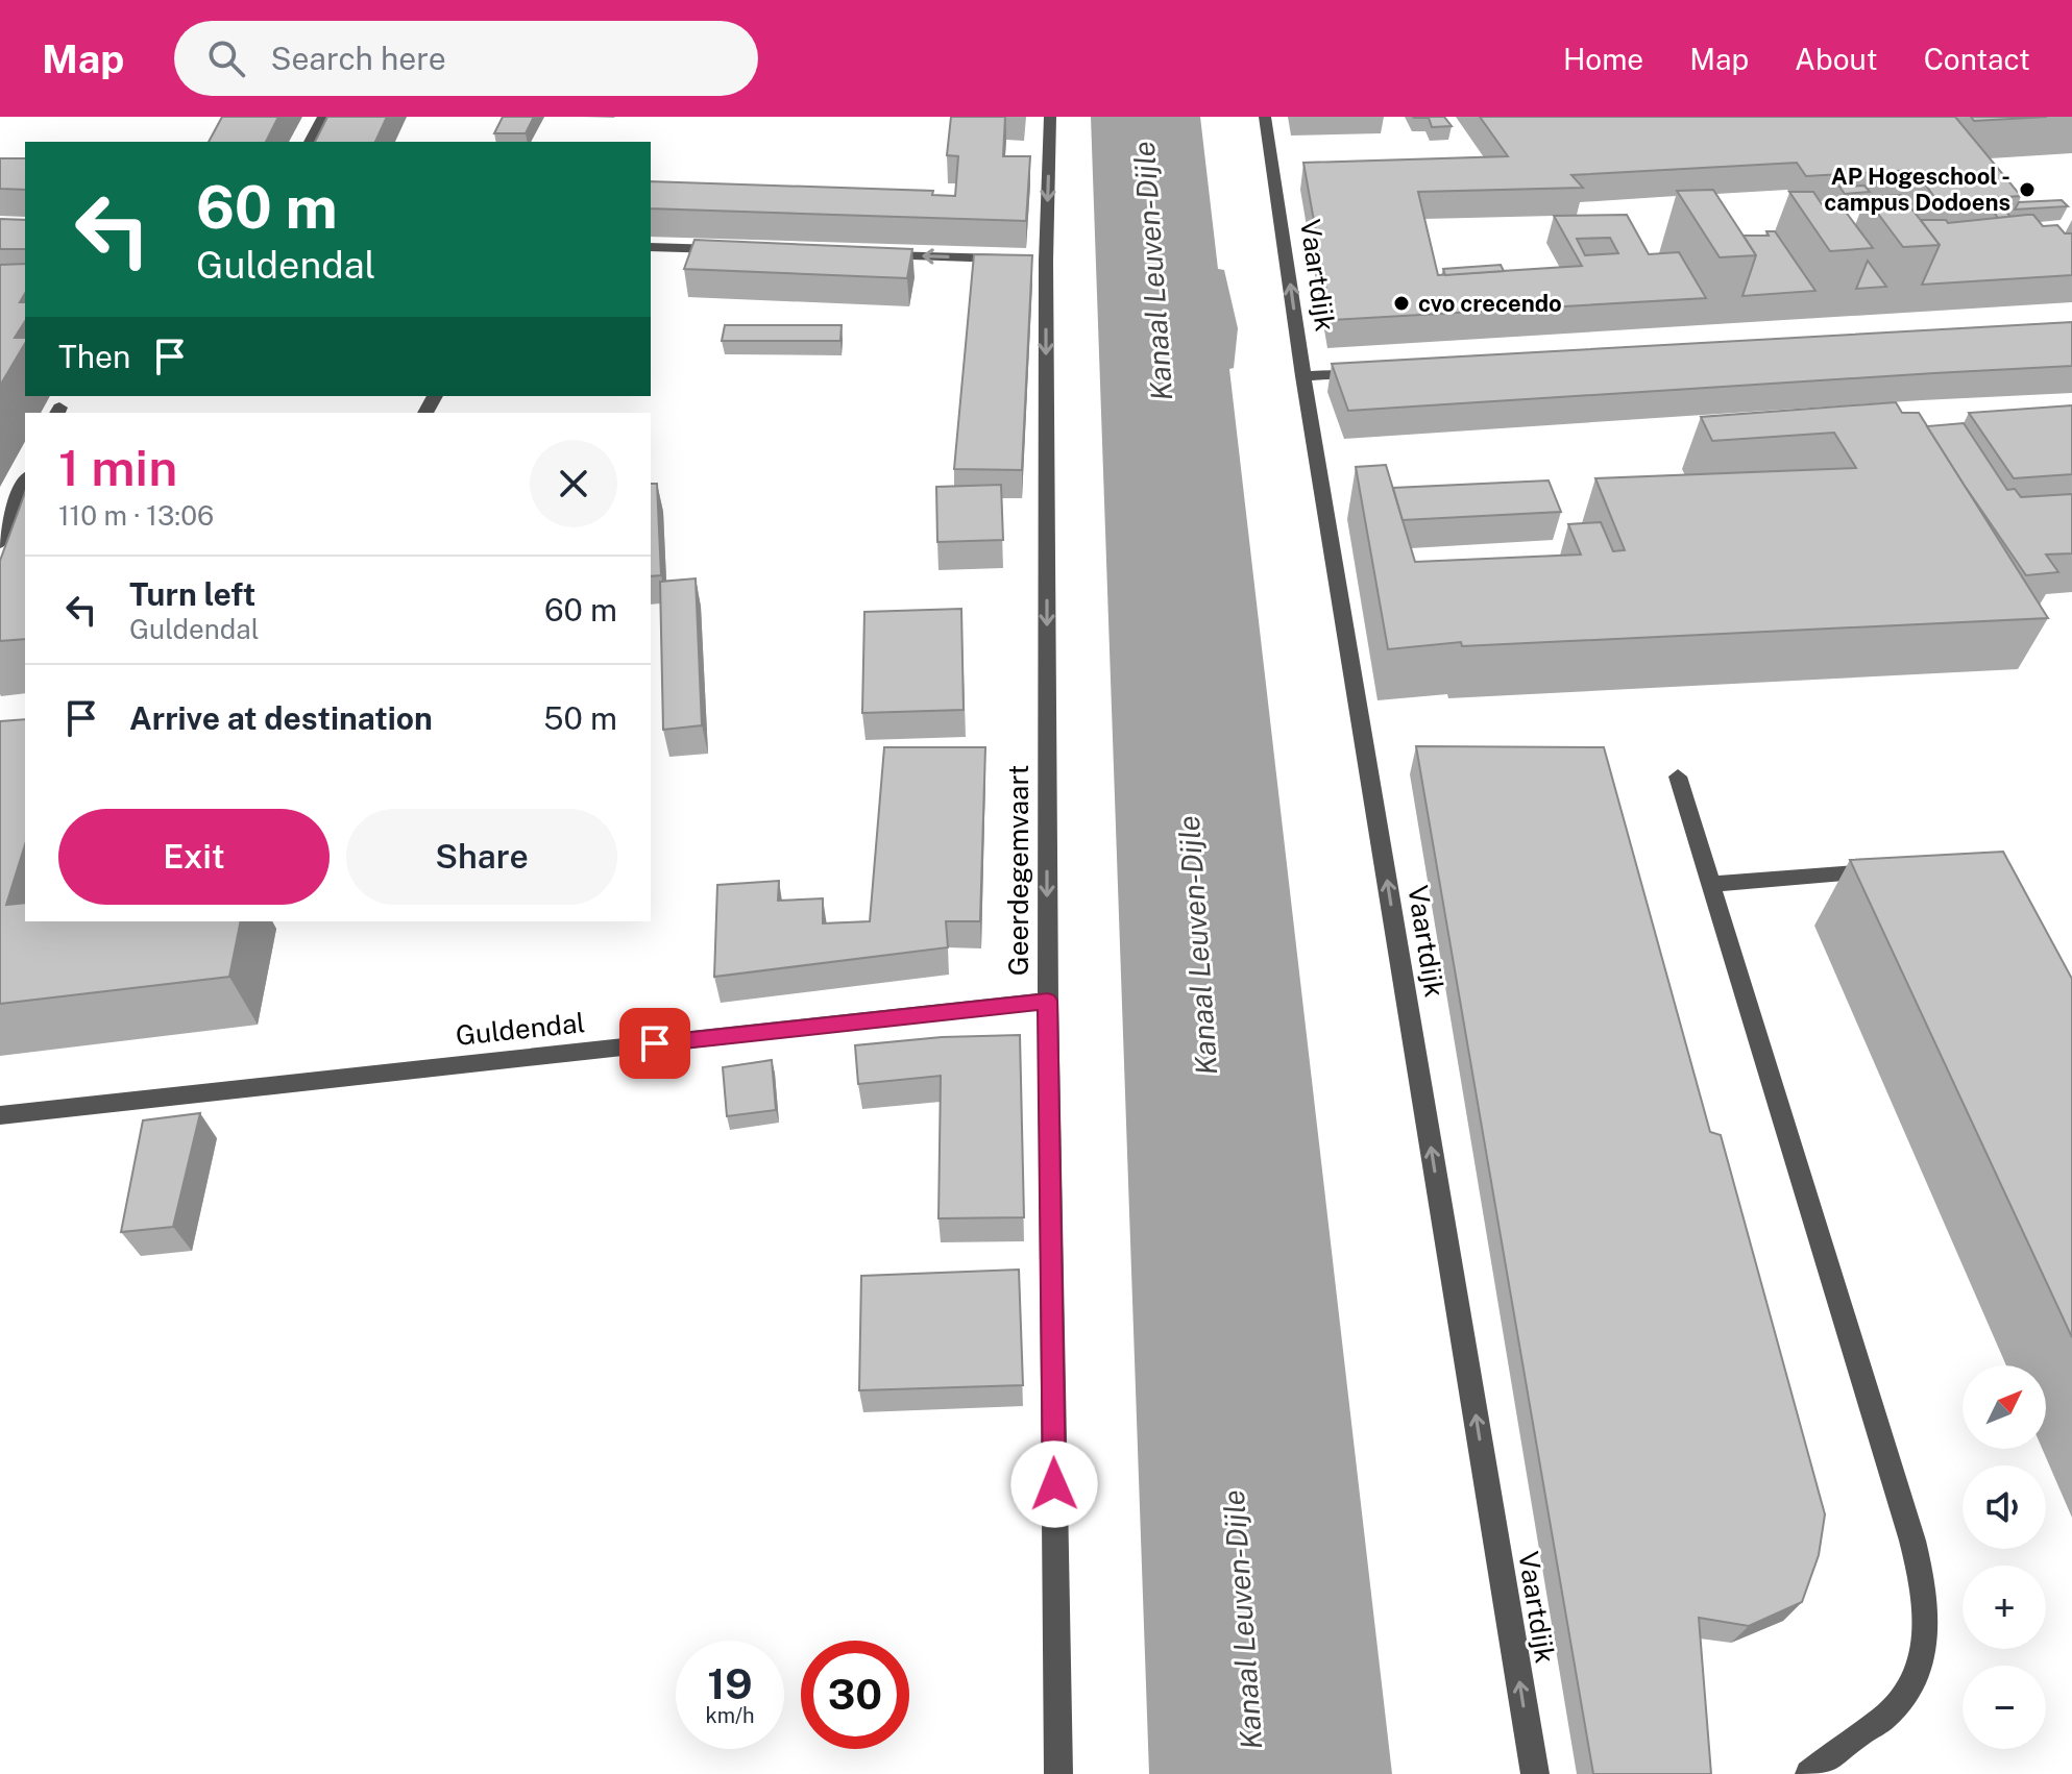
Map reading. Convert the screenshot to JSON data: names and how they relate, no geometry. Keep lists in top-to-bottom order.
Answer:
{
  "streets": {
    "street": ["Vaartdijk", "Geerdegemvaart", "Guldendal"]
  },
  "crossings": [
    ["Geerdegemvaart", "Guldendal"]
  ],
  "one_way": ["Vaartdijk", "Geerdegemvaart"],
  "water": ["Kanaal Leuven-Dijle"],
  "places": ["AP Hogeschool - campus Dodoens", "cvo crecendo"],
  "north": "top right",
  "page": {
    "header": "Map",
    "search": "Search here",
    "nav": [
      "Home",
      "Map",
      "About",
      "Contact"
    ],
    "turn": ["60 m", "Guldendal"],
    "then": "Then",
    "heading": ["1 min", "110 m · 13:06"],
    "list": [
      {
        "name": "Turn left",
        "note": "Guldendal",
        "value": "60 m"
      },
      {
        "name": "Arrive at destination",
        "value": "50 m"
      }
    ],
    "buttons": ["Exit", "Share"],
    "map_buttons": ["+", "−"],
    "speed": "19 km/h",
    "limit": "30"
  }
}
